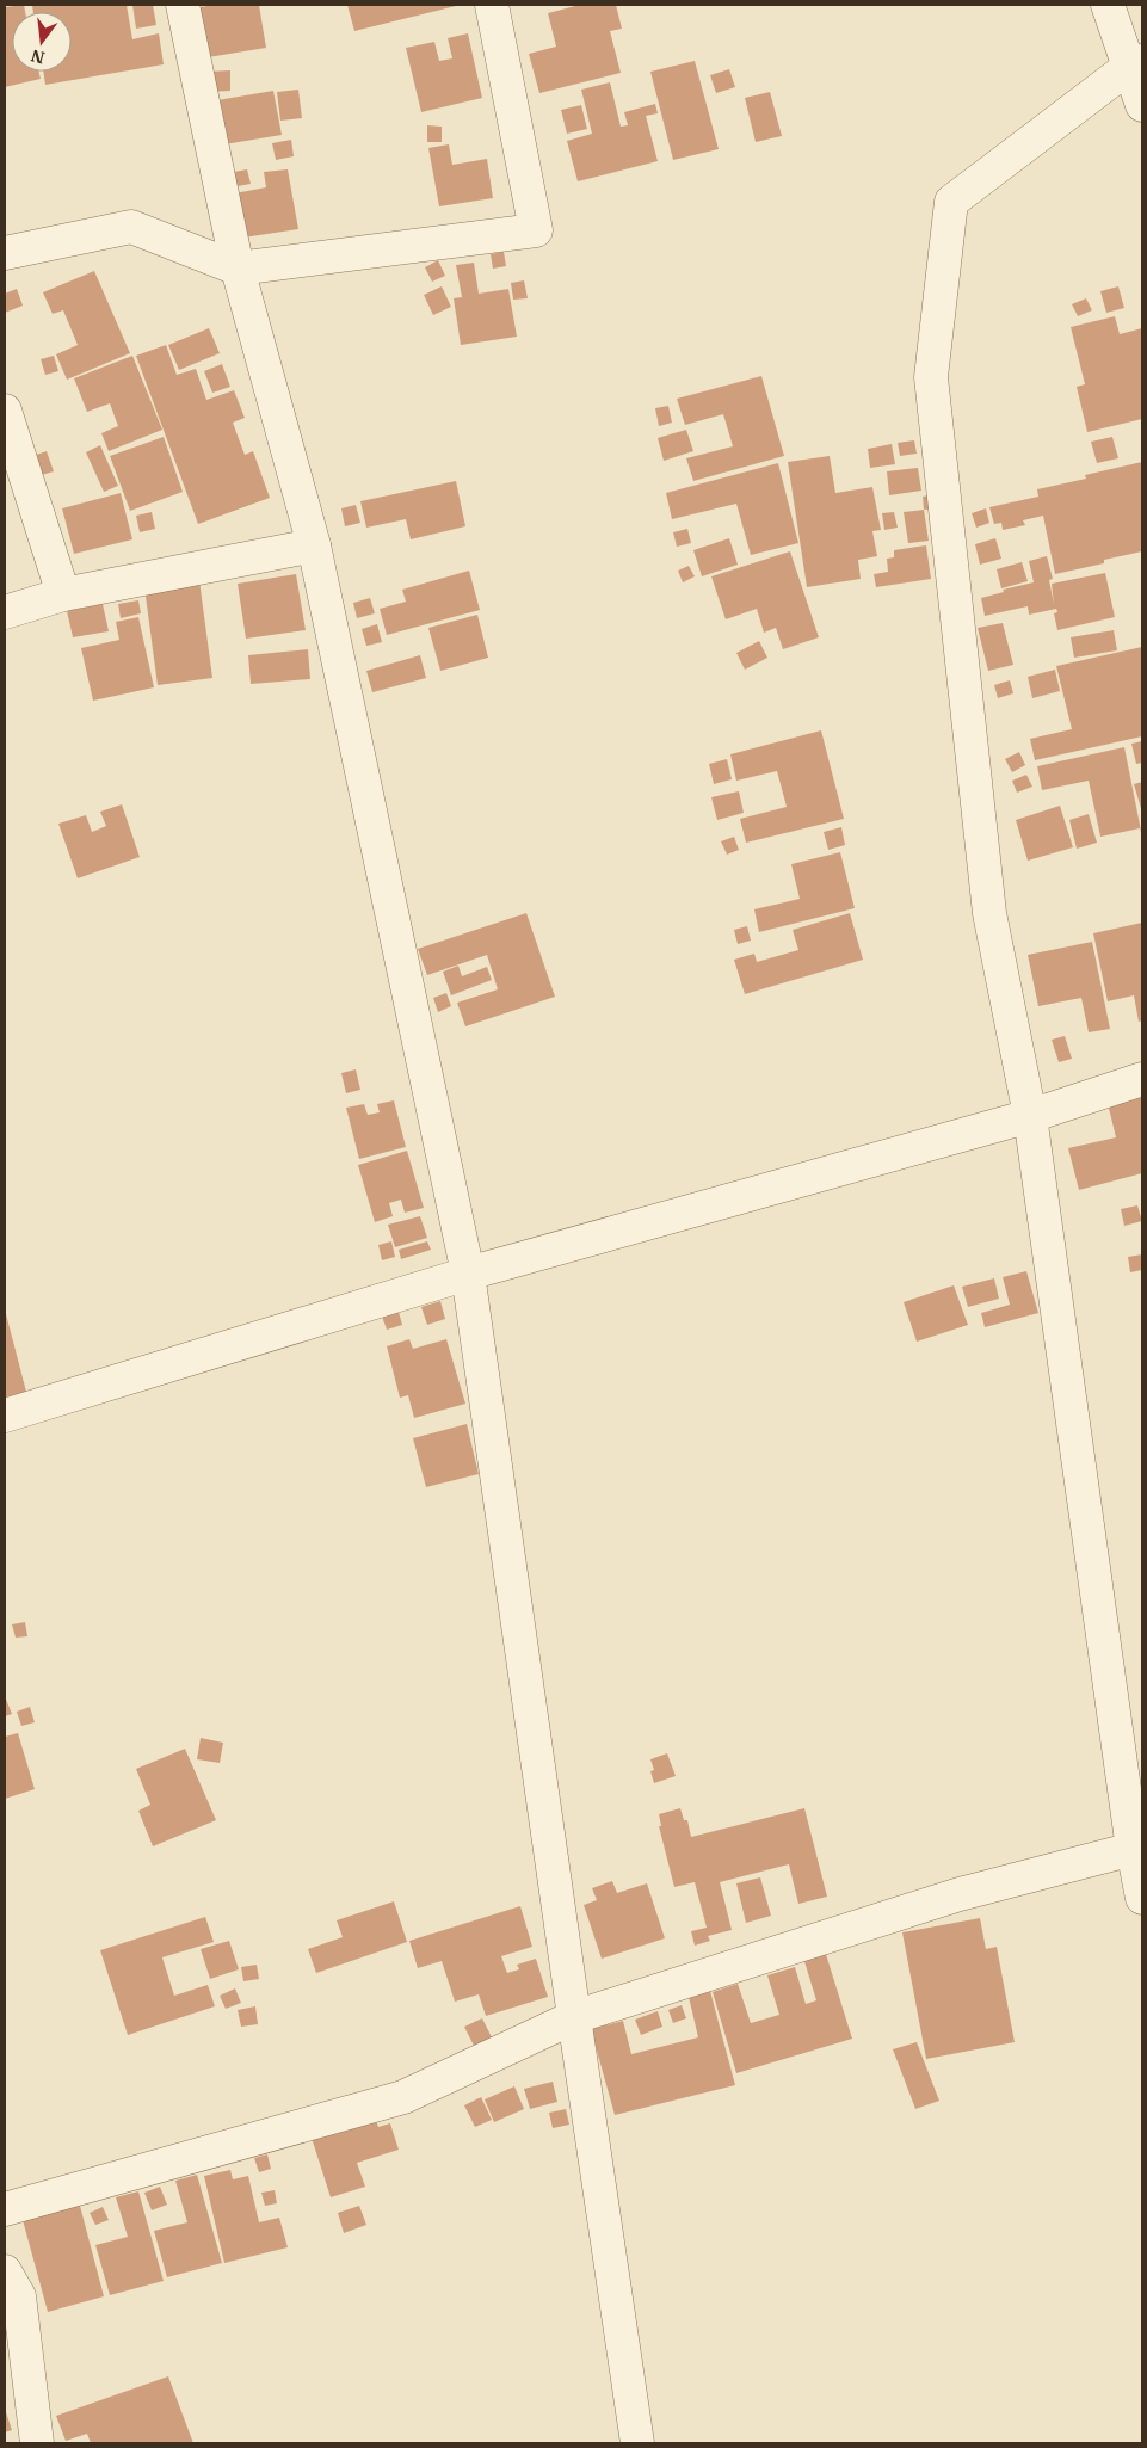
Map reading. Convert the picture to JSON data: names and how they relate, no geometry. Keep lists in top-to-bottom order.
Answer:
{
  "north": "bottom"
}
